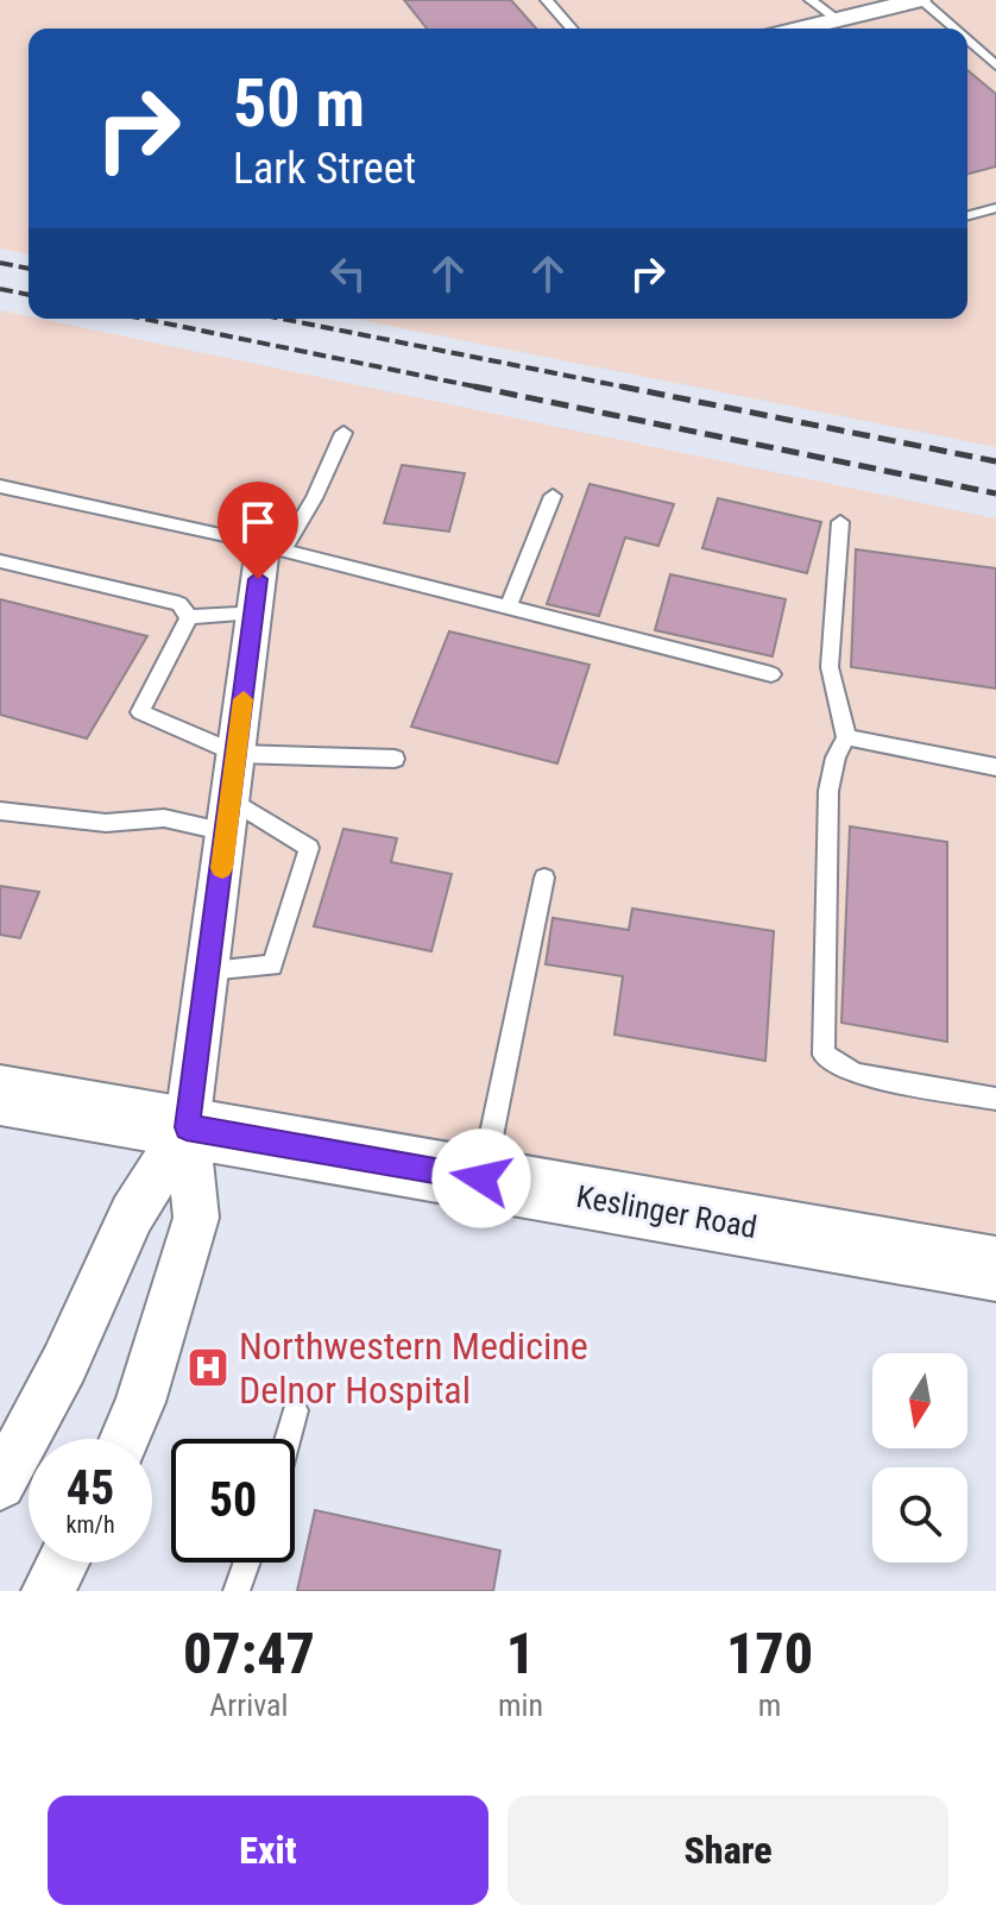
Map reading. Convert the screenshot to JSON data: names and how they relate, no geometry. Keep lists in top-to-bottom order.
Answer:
{
  "streets": {
    "main road": ["Keslinger Road"]
  },
  "places": {
    "hospital": ["Northwestern Medicine Delnor Hospital"]
  },
  "north": "bottom",
  "page": {
    "turn": ["50 m", "Lark Street"],
    "speed": "45 km/h",
    "limit": "50",
    "eta": [
      "07:47",
      "Arrival",
      "1",
      "min",
      "170",
      "m"
    ],
    "buttons": ["Exit", "Share"]
  }
}
